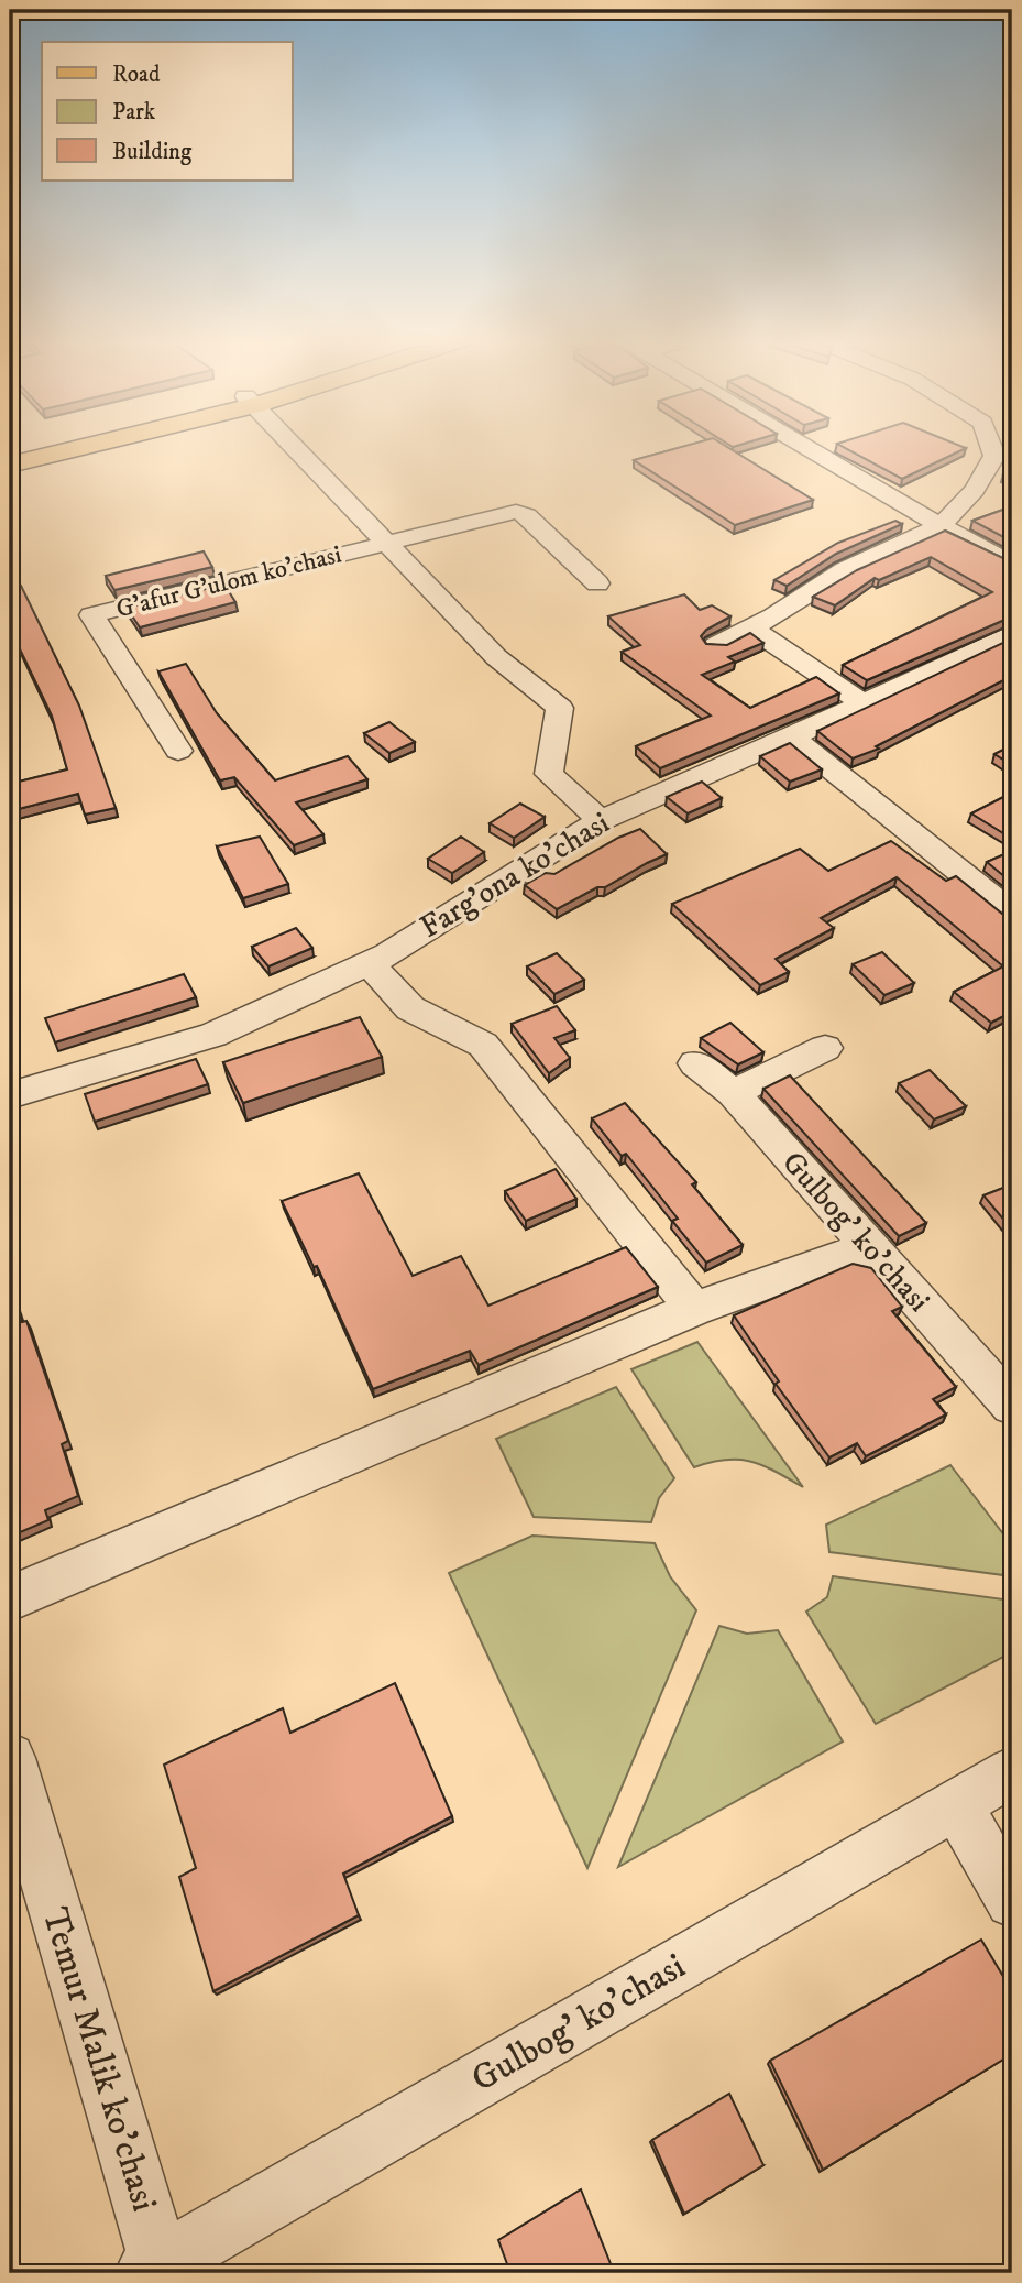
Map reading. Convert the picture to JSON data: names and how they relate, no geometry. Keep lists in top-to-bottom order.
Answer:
{
  "streets": {
    "street": [
      "G'afur G'ulom ko'chasi",
      "Farg'ona ko'chasi",
      "Gulbog' ko'chasi",
      "Temur Malik ko'chasi"
    ]
  },
  "crossings": [
    ["G'afur G'ulom ko'chasi", "Farg'ona ko'chasi"],
    ["Gulbog' ko'chasi", "Temur Malik ko'chasi"]
  ],
  "legend": ["Road", "Park", "Building"]
}
